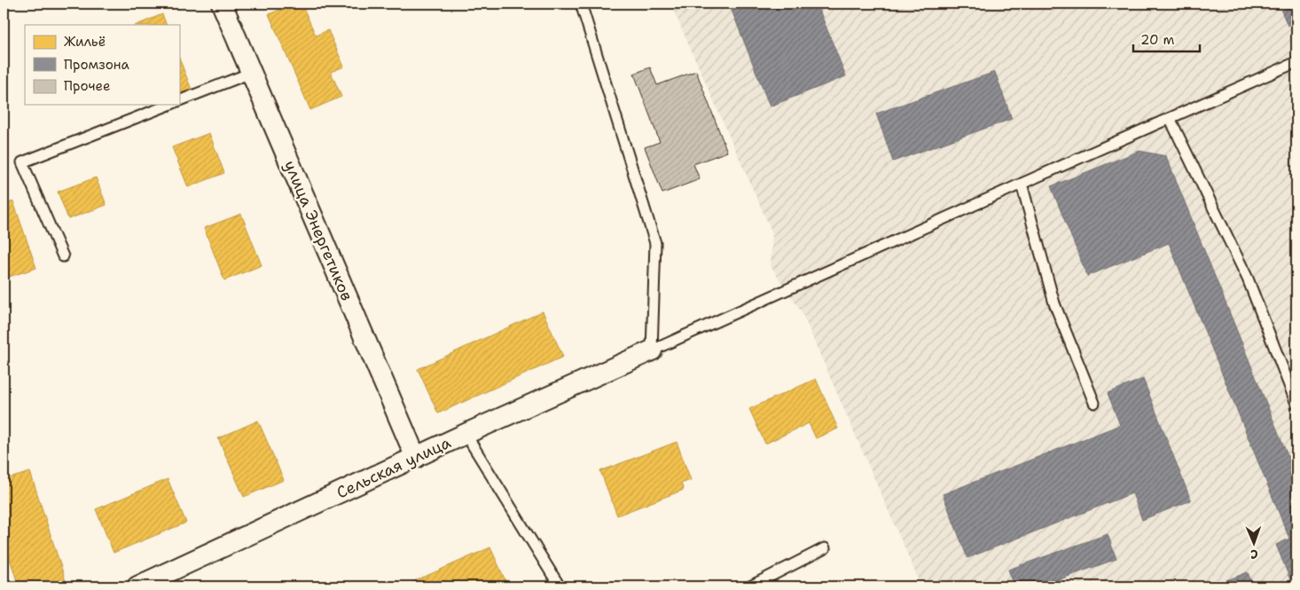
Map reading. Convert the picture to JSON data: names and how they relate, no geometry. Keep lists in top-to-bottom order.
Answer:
{
  "streets": {
    "street": ["улица Энергетиков", "Сельская улица"]
  },
  "crossings": [
    ["улица Энергетиков", "Сельская улица"]
  ],
  "legend": ["Жильё", "Промзона", "Прочее"],
  "scale_bar": "20 m",
  "north": "bottom"
}
